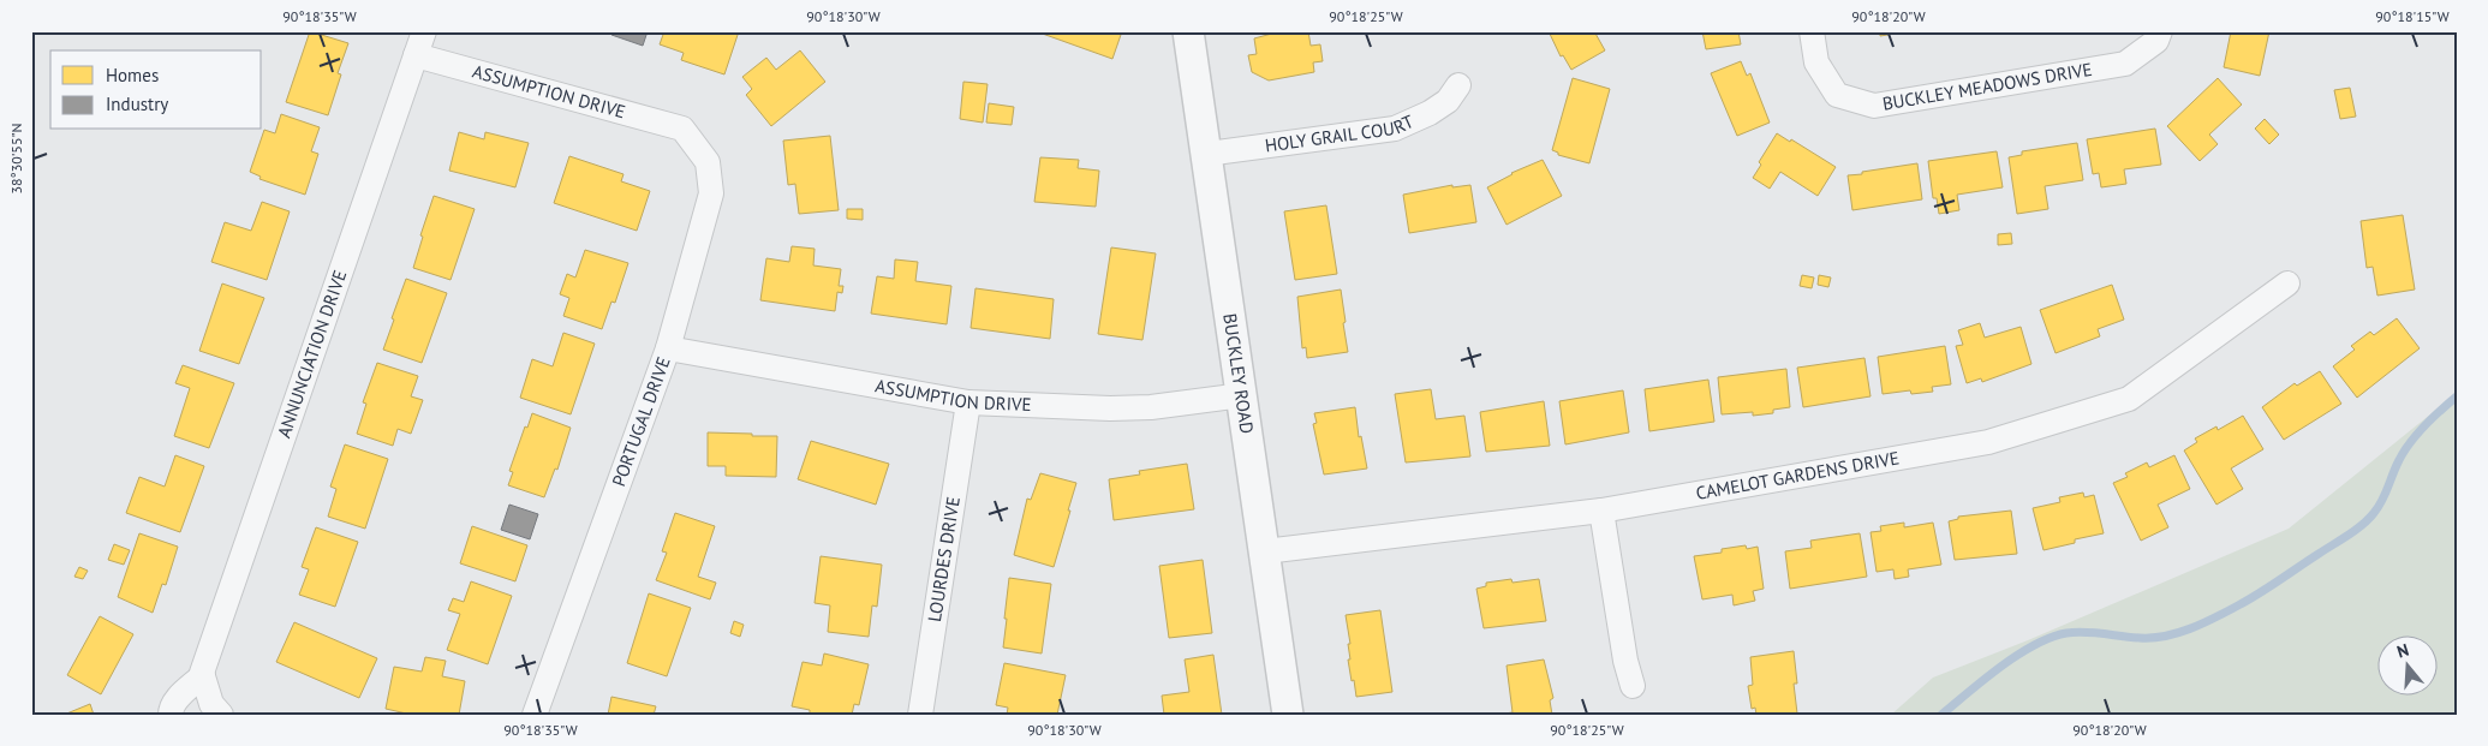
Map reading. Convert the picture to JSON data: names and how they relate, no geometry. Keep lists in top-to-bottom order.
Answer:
{
  "streets": {
    "street": [
      "BUCKLEY MEADOWS DRIVE",
      "ASSUMPTION DRIVE",
      "HOLY GRAIL COURT",
      "ANNUNCIATION DRIVE",
      "BUCKLEY ROAD",
      "PORTUGAL DRIVE",
      "CAMELOT GARDENS DRIVE",
      "LOURDES DRIVE"
    ]
  },
  "crossings": [
    ["ASSUMPTION DRIVE", "ANNUNCIATION DRIVE"],
    ["ASSUMPTION DRIVE", "BUCKLEY ROAD"],
    ["ASSUMPTION DRIVE", "PORTUGAL DRIVE"],
    ["ASSUMPTION DRIVE", "LOURDES DRIVE"],
    ["HOLY GRAIL COURT", "BUCKLEY ROAD"],
    ["BUCKLEY ROAD", "CAMELOT GARDENS DRIVE"]
  ],
  "legend": ["Homes", "Industry"],
  "north": "top",
  "coordinates": [
    "90°18'35\"W",
    "90°18'30\"W",
    "90°18'25\"W",
    "90°18'20\"W",
    "90°18'15\"W",
    "38°30'55\"N"
  ]
}
